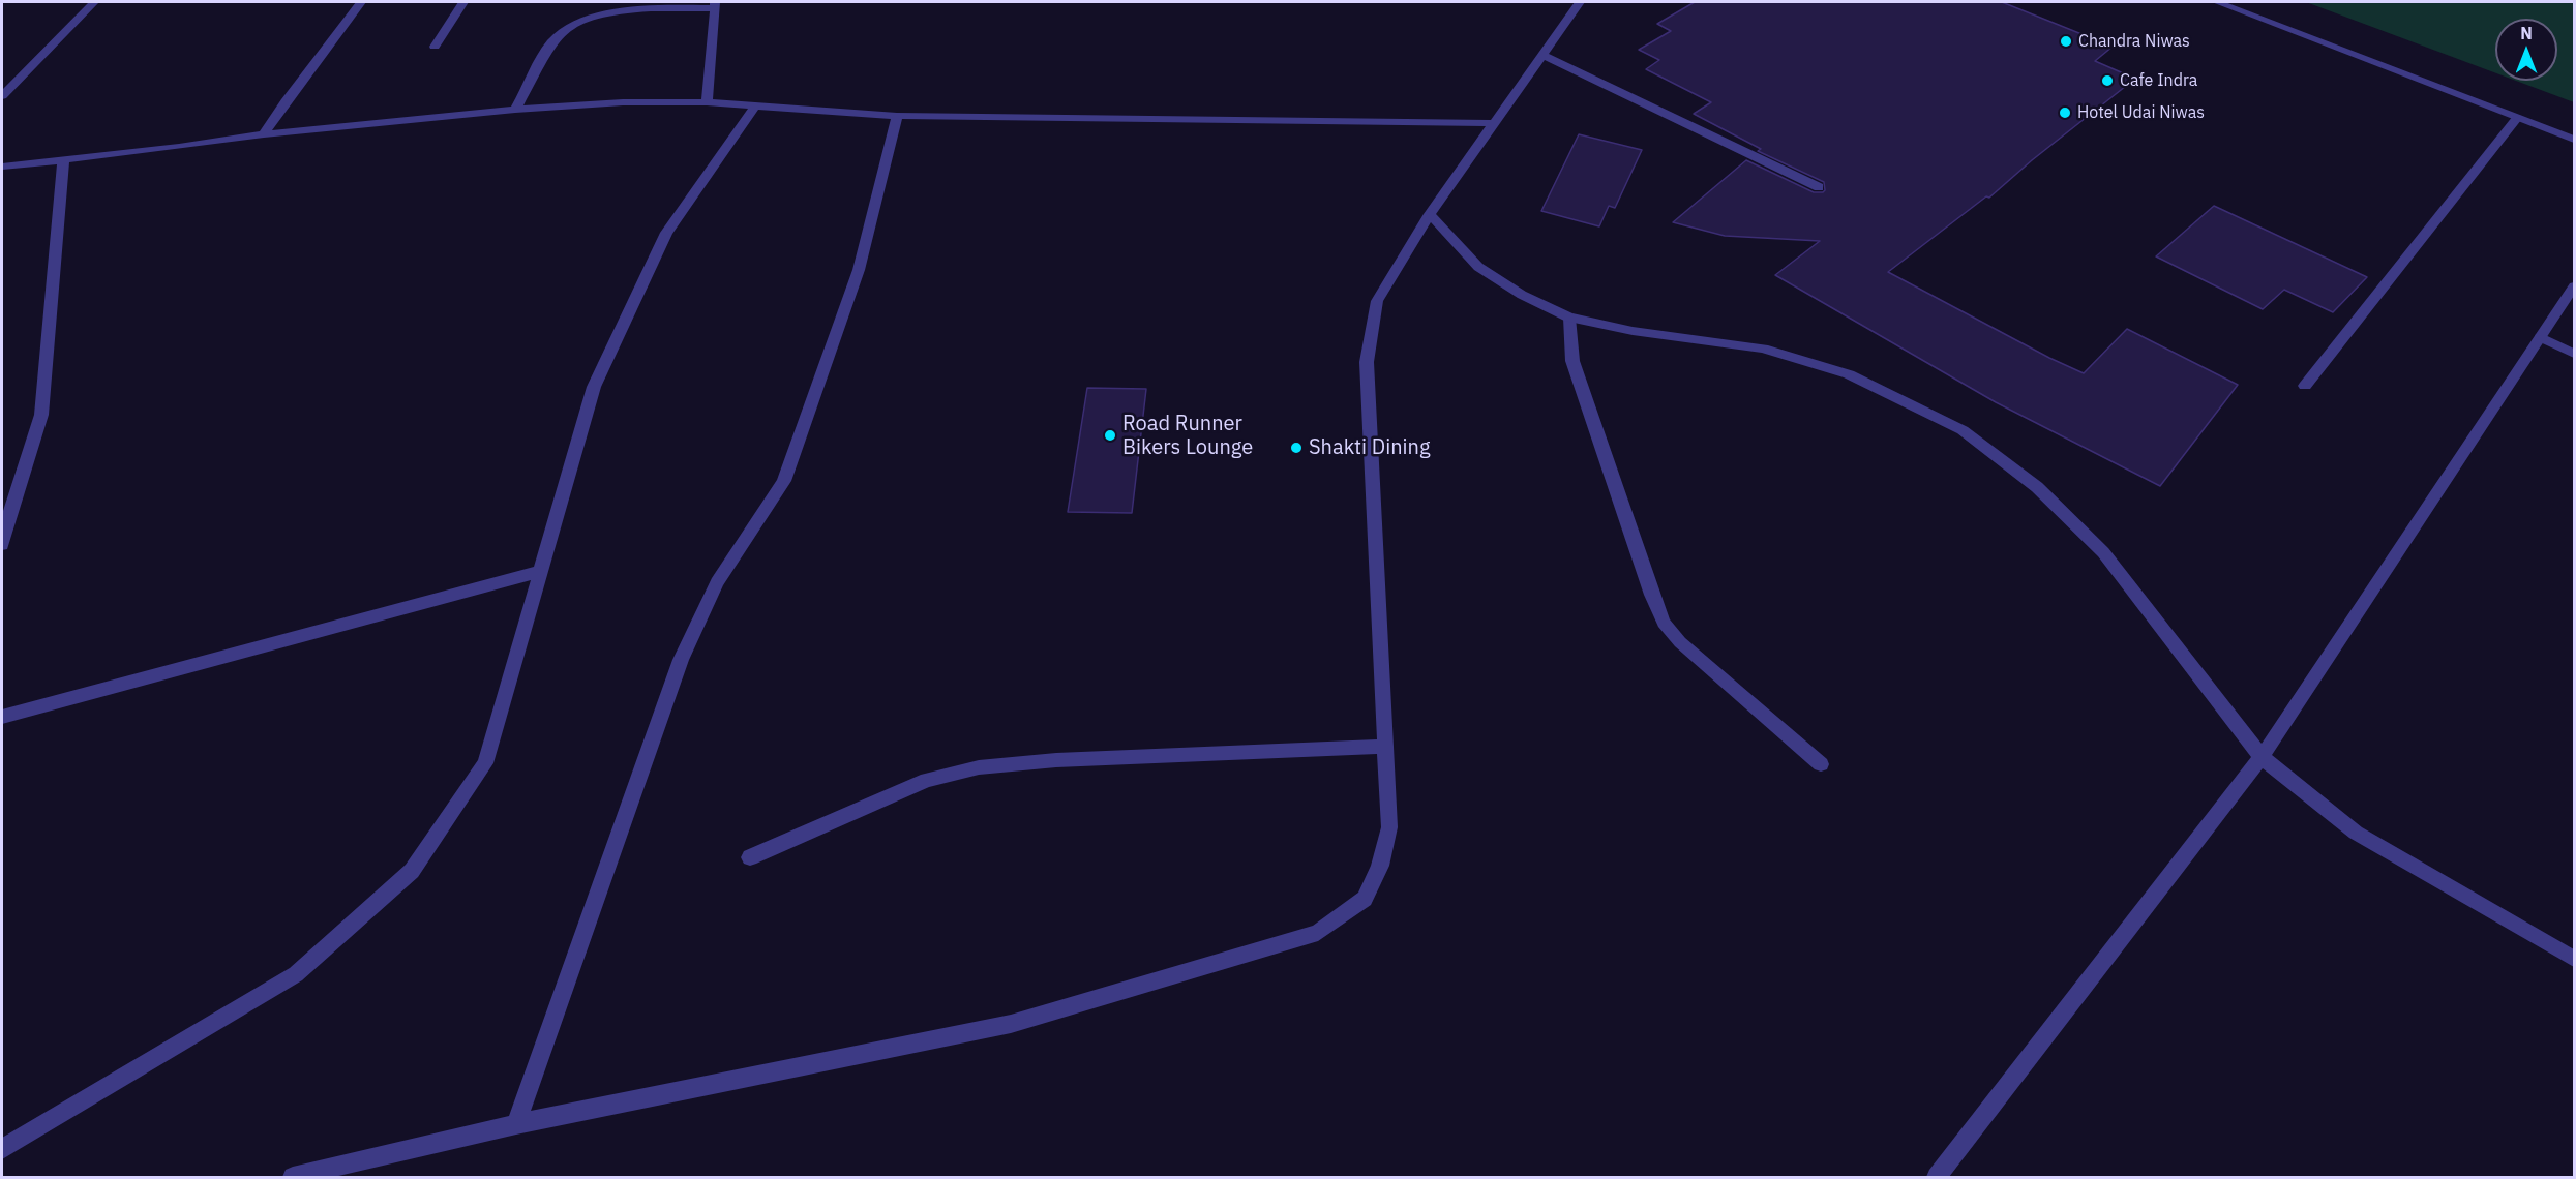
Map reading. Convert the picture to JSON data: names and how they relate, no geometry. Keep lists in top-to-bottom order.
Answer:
{
  "places": [
    "Chandra Niwas",
    "Cafe Indra",
    "Hotel Udai Niwas",
    "Road Runner Bikers Lounge",
    "Shakti Dining"
  ],
  "north": "top"
}
